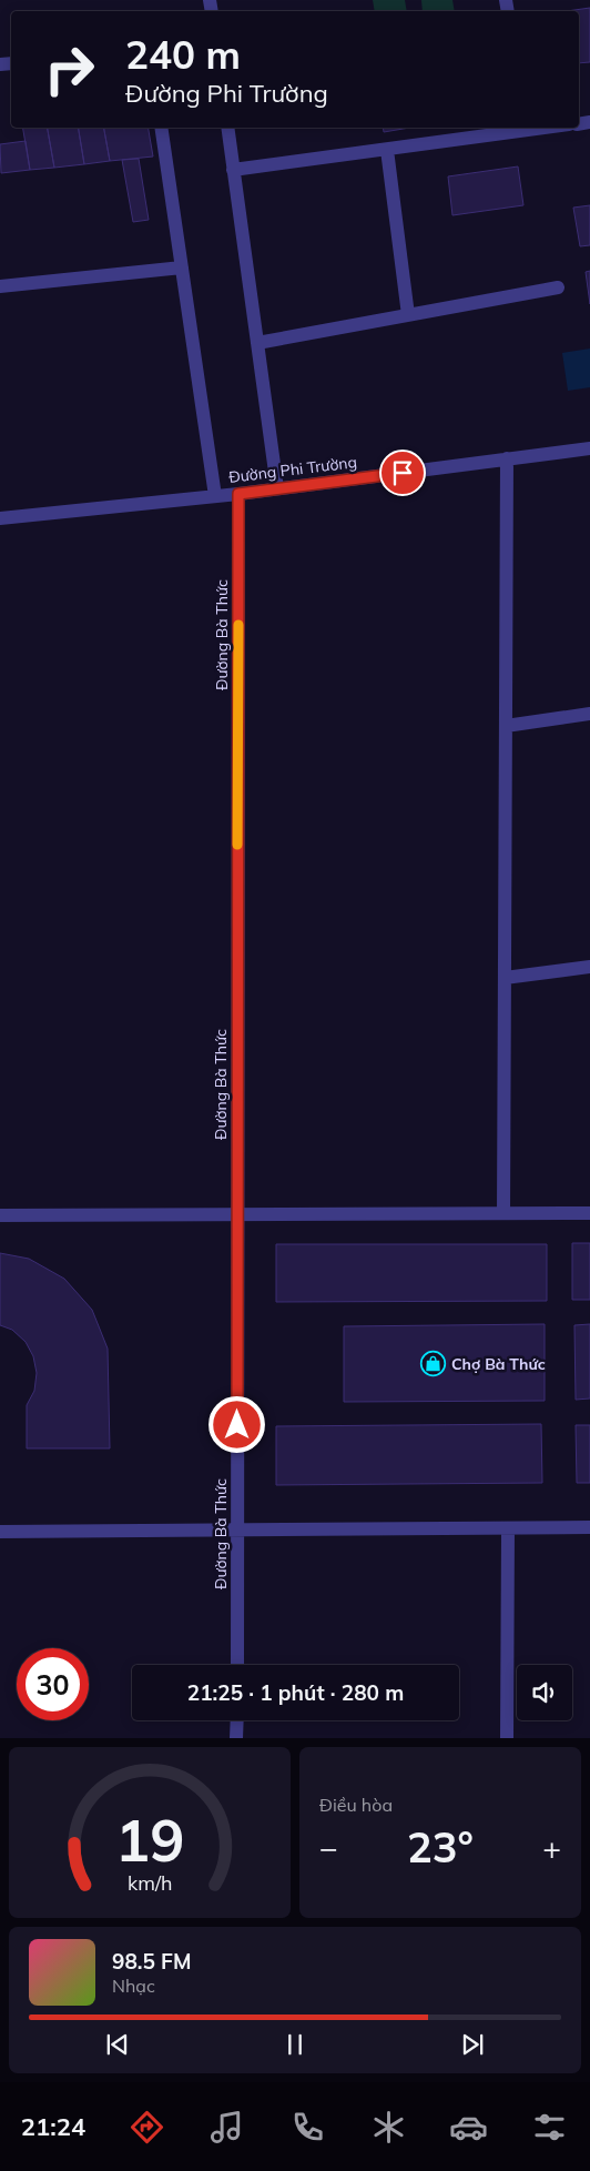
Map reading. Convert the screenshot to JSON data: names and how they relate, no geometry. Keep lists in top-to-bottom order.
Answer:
{
  "streets": {
    "street": ["Đường Phi Trường", "Đường Bà Thức"]
  },
  "crossings": [
    ["Đường Phi Trường", "Đường Bà Thức"]
  ],
  "places": {
    "shop": ["Chợ Bà Thức"]
  },
  "page": {
    "turn": ["240 m", "Đường Phi Trường"],
    "limit": "30",
    "trip": "21:25 · 1 phút · 280 m",
    "tile": "Điều hòa",
    "heat": ["−", "23°", "+"],
    "song": ["98.5 FM", "Nhạc"],
    "tabs": "21:24",
    "gauge": ["19", "km/h"]
  }
}
